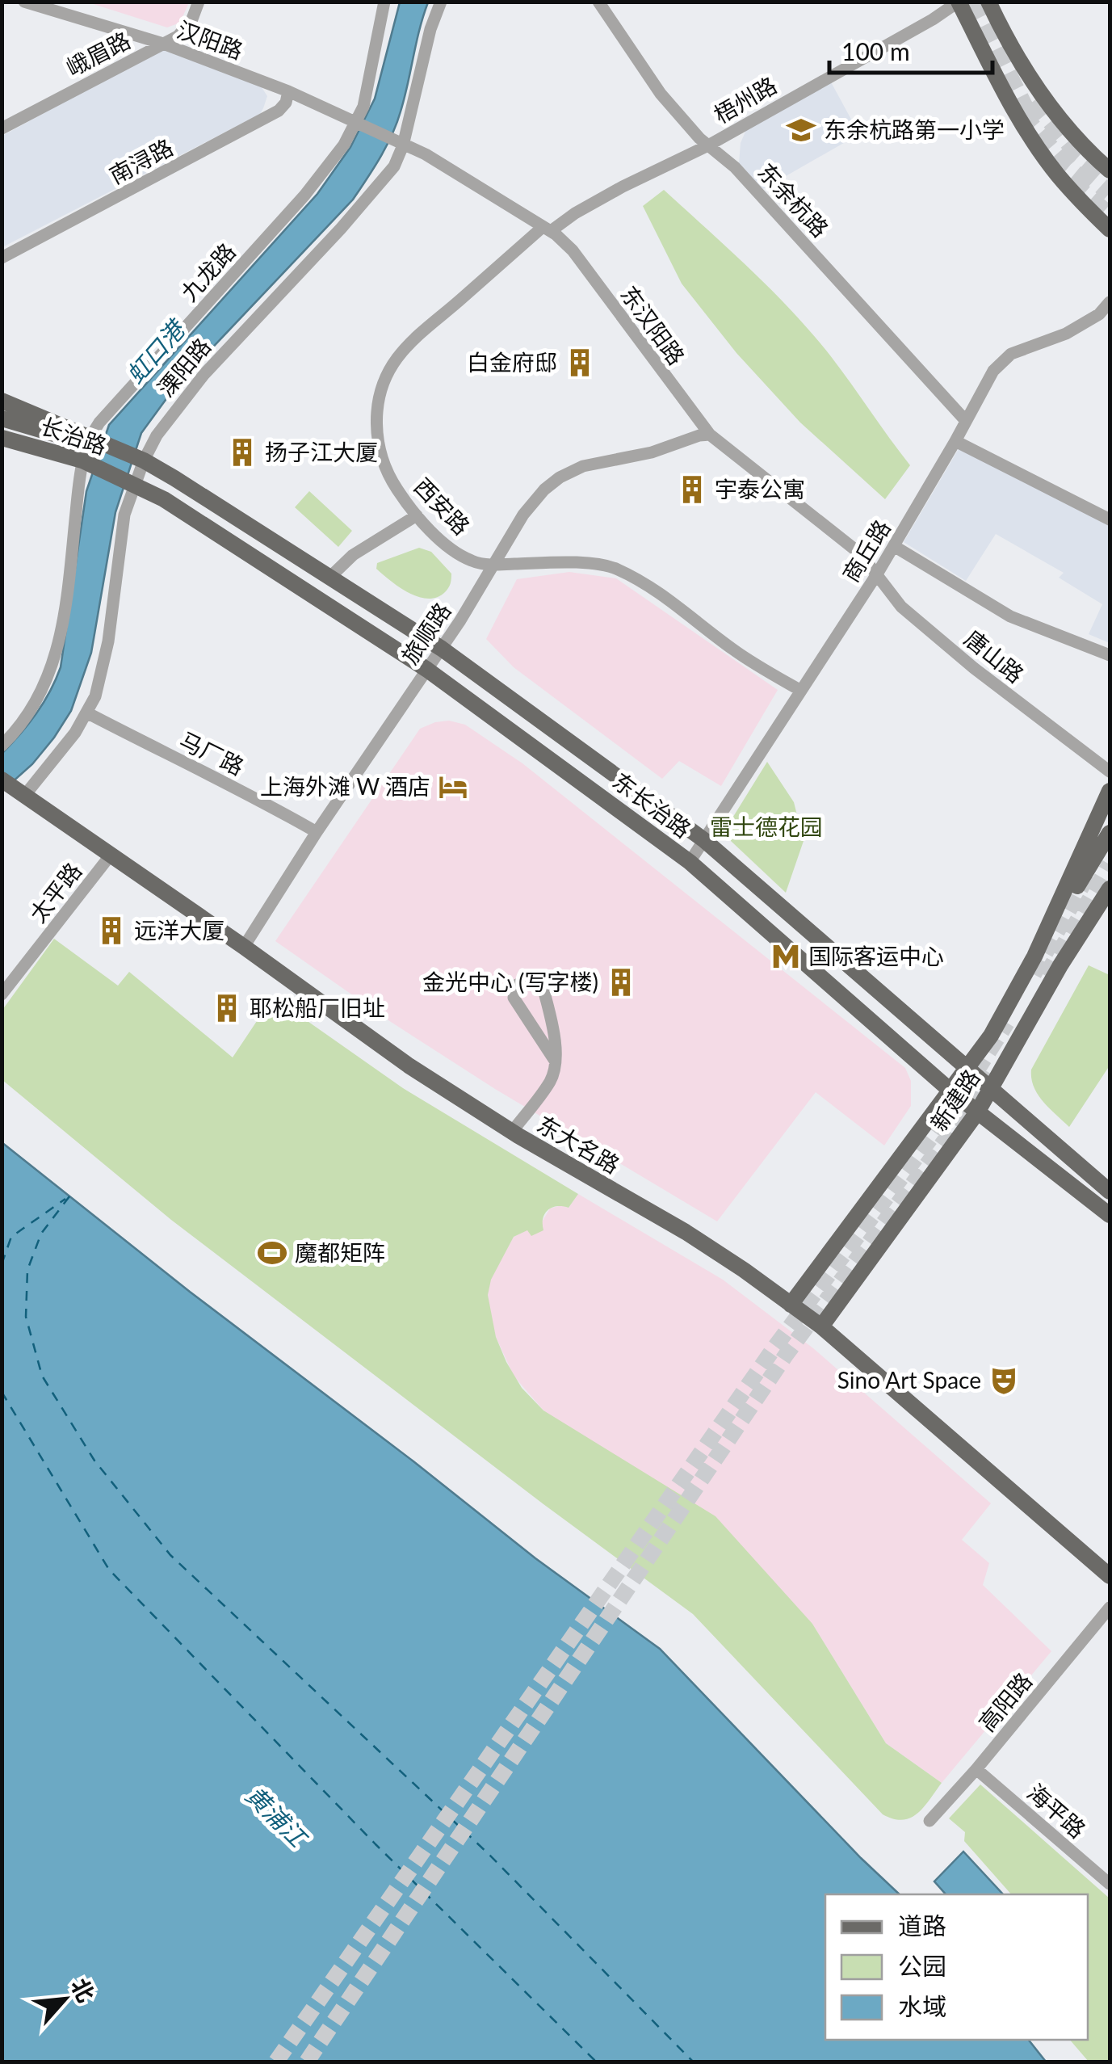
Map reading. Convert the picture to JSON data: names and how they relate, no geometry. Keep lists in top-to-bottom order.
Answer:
{
  "streets": {
    "main road": [
      "长治路",
      "东长治路",
      "新建路",
      "东大名路"
    ],
    "street": [
      "汉阳路",
      "峨眉路",
      "梧州路",
      "南浔路",
      "东余杭路",
      "九龙路",
      "东汉阳路",
      "溧阳路",
      "西安路",
      "商丘路",
      "旅顺路",
      "唐山路",
      "马厂路",
      "太平路",
      "高阳路",
      "海平路"
    ]
  },
  "crossings": [
    ["汉阳路", "峨眉路"],
    ["汉阳路", "南浔路"],
    ["汉阳路", "九龙路"],
    ["汉阳路", "东汉阳路"],
    ["梧州路", "东余杭路"],
    ["梧州路", "东汉阳路"],
    ["梧州路", "西安路"],
    ["东余杭路", "商丘路"],
    ["九龙路", "长治路"],
    ["东汉阳路", "溧阳路"],
    ["东汉阳路", "西安路"],
    ["东汉阳路", "商丘路"],
    ["东汉阳路", "旅顺路"],
    ["东汉阳路", "唐山路"],
    ["溧阳路", "长治路"],
    ["溧阳路", "马厂路"],
    ["溧阳路", "东长治路"],
    ["溧阳路", "东大名路"],
    ["长治路", "东长治路"],
    ["西安路", "商丘路"],
    ["西安路", "旅顺路"],
    ["商丘路", "唐山路"],
    ["商丘路", "东长治路"],
    ["旅顺路", "马厂路"],
    ["旅顺路", "东长治路"],
    ["旅顺路", "东大名路"],
    ["唐山路", "新建路"],
    ["东长治路", "新建路"],
    ["太平路", "东大名路"],
    ["新建路", "东大名路"],
    ["高阳路", "海平路"]
  ],
  "water": ["虹口港", "黄浦江"],
  "parks": ["雷士德花园"],
  "places": {
    "school or university": ["东余杭路第一小学"],
    "building": [
      "白金府邸",
      "扬子江大厦",
      "宇泰公寓",
      "远洋大厦",
      "金光中心 (写字楼)",
      "耶松船厂旧址"
    ],
    "hotel": ["上海外滩 W 酒店"],
    "metro station": ["国际客运中心"],
    "sports": ["魔都矩阵"],
    "theatre": ["Sino Art Space"]
  },
  "legend": ["道路", "公园", "水域"],
  "scale_bar": "100 m",
  "north": "top right"
}
